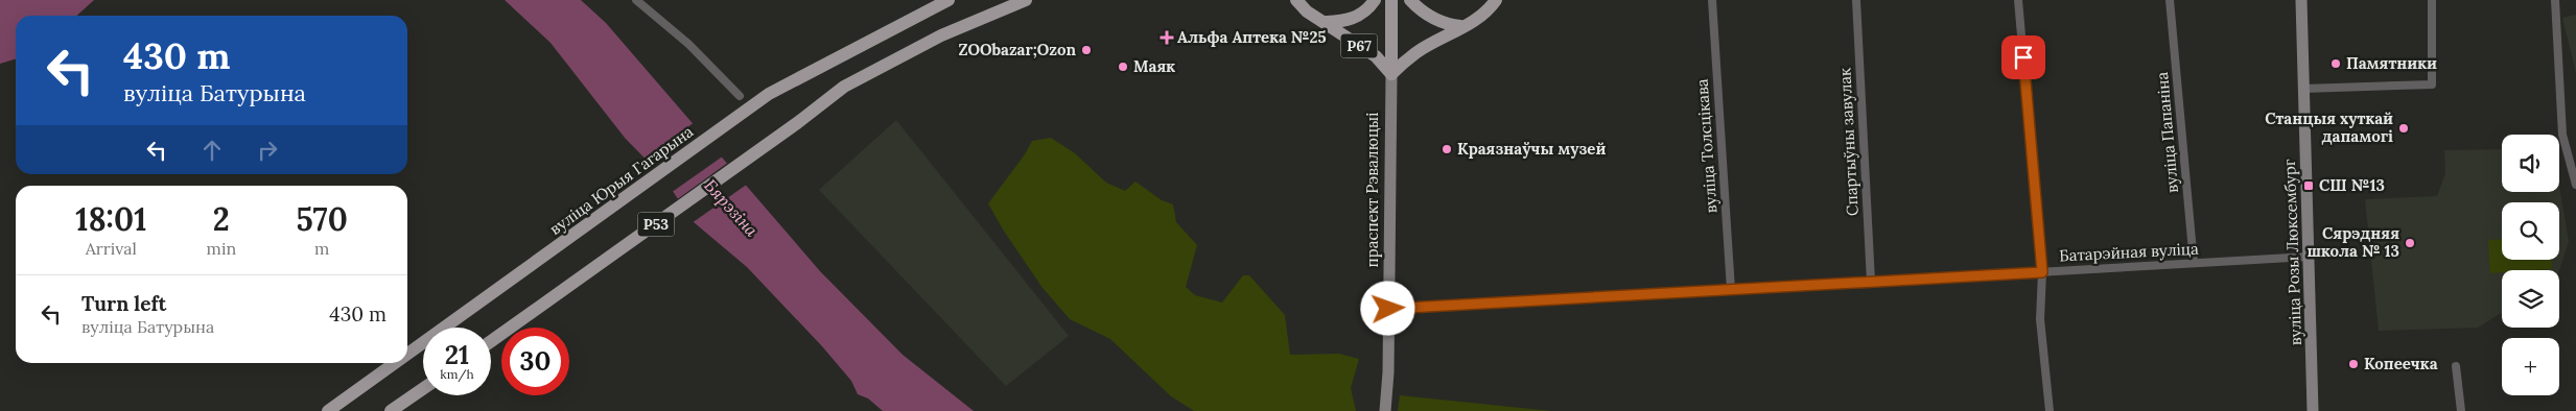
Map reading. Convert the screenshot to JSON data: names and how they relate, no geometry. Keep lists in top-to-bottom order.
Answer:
{
  "streets": {
    "main road": [
      "Р67",
      "вуліца Юрыя Гагарына",
      "праспект Рэвалюцыі",
      "Р53"
    ],
    "street": [
      "вуліца Папаніна",
      "Спартыўны завулак",
      "вуліца Толсцікава",
      "Батарэйная вуліца",
      "вуліца Розы Люксембург"
    ]
  },
  "crossings": [
    ["Р67", "праспект Рэвалюцыі"],
    ["вуліца Папаніна", "Батарэйная вуліца"],
    ["Спартыўны завулак", "Батарэйная вуліца"],
    ["вуліца Толсцікава", "Батарэйная вуліца"],
    ["праспект Рэвалюцыі", "Батарэйная вуліца"],
    ["Батарэйная вуліца", "вуліца Розы Люксембург"]
  ],
  "water": ["Бярэзіна"],
  "places": {
    "health": ["Альфа Аптека №25"],
    "other": [
      "ZOObazar;Ozon",
      "Памятники",
      "Маяк",
      "Станцыя хуткай дапамогі",
      "Краязнаўчы музей",
      "Сярэдняя школа № 13",
      "Копеечка"
    ],
    "transit": ["СШ №13"]
  },
  "page": {
    "turn": ["430 m", "вуліца Батурына"],
    "map_buttons": "+",
    "eta": [
      "18:01",
      "Arrival",
      "2",
      "min",
      "570",
      "m"
    ],
    "list": [
      {
        "name": "Turn left",
        "note": "вуліца Батурына",
        "value": "430 m"
      }
    ],
    "speed": "21 km/h",
    "limit": "30"
  }
}
